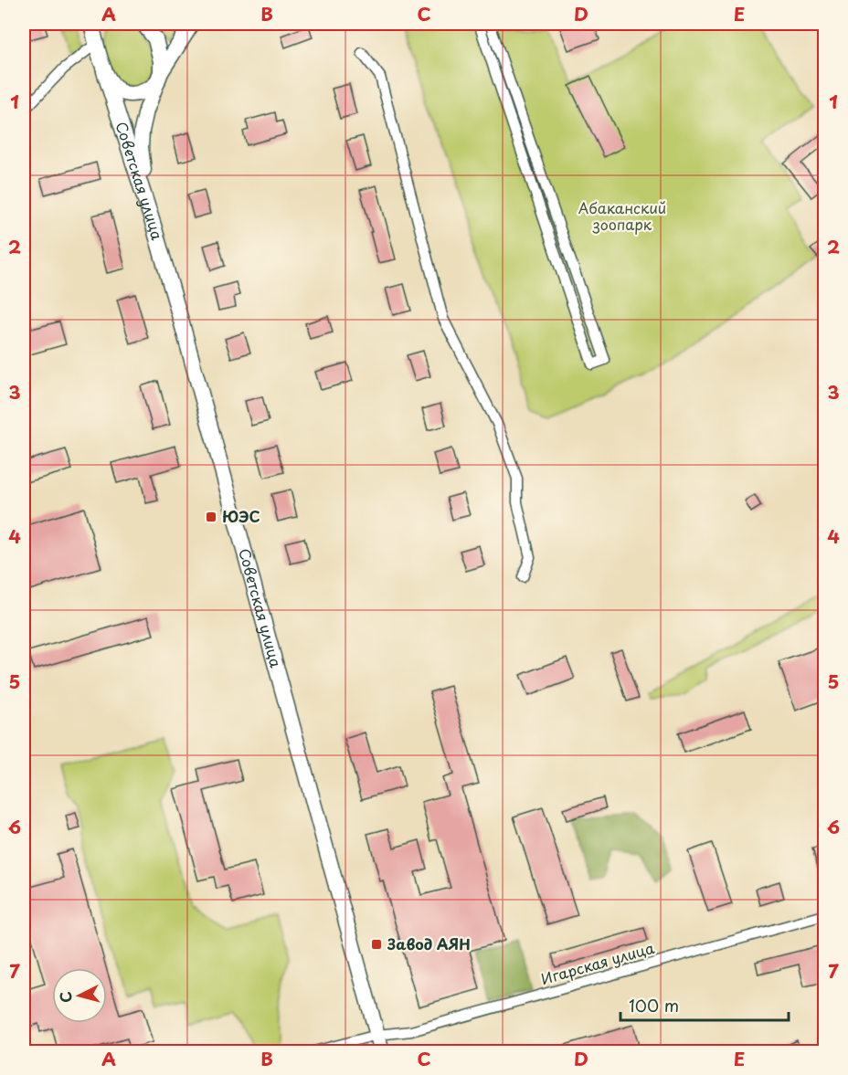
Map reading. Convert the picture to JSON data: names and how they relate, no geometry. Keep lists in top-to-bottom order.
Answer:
{
  "streets": {
    "main road": ["Советская улица"],
    "street": ["Игарская улица"]
  },
  "crossings": [
    ["Советская улица", "Игарская улица"]
  ],
  "parks": ["Абаканский зоопарк"],
  "places": {
    "transit": ["ЮЭС", "Завод АЯН"]
  },
  "scale_bar": "100 m",
  "north": "left",
  "grid": {
    "columns": [
      "A",
      "B",
      "C",
      "D",
      "E"
    ],
    "rows": [
      "1",
      "2",
      "3",
      "4",
      "5",
      "6",
      "7"
    ]
  }
}
